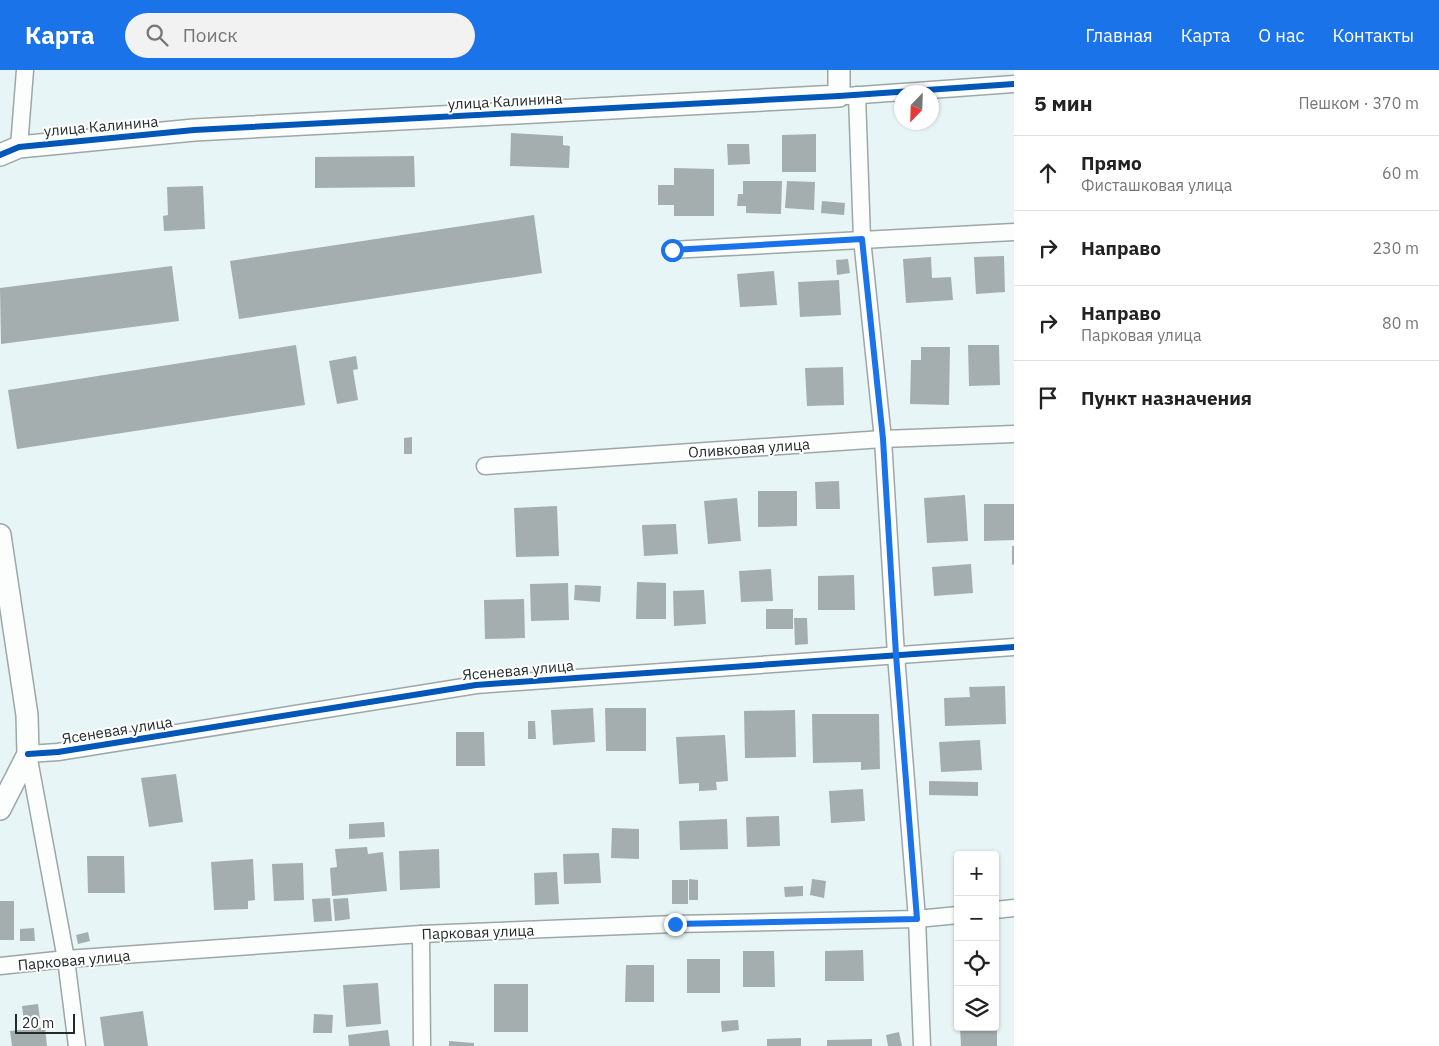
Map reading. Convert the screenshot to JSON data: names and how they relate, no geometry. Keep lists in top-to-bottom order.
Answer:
{
  "streets": {
    "street": [
      "улица Калинина",
      "Оливковая улица",
      "Ясеневая улица",
      "Парковая улица"
    ]
  },
  "scale_bar": "20 m",
  "north": "bottom left",
  "page": {
    "header": "Карта",
    "search": "Поиск",
    "nav": [
      "Главная",
      "Карта",
      "О нас",
      "Контакты"
    ],
    "heading": ["5 мин", "Пешком · 370 m"],
    "list": [
      ["Прямо", "Фисташковая улица", "60 m"],
      ["Направо", "230 m"],
      ["Направо", "Парковая улица", "80 m"],
      "Пункт назначения"
    ],
    "map_buttons": ["+", "−"],
    "scale": "20 m"
  }
}
